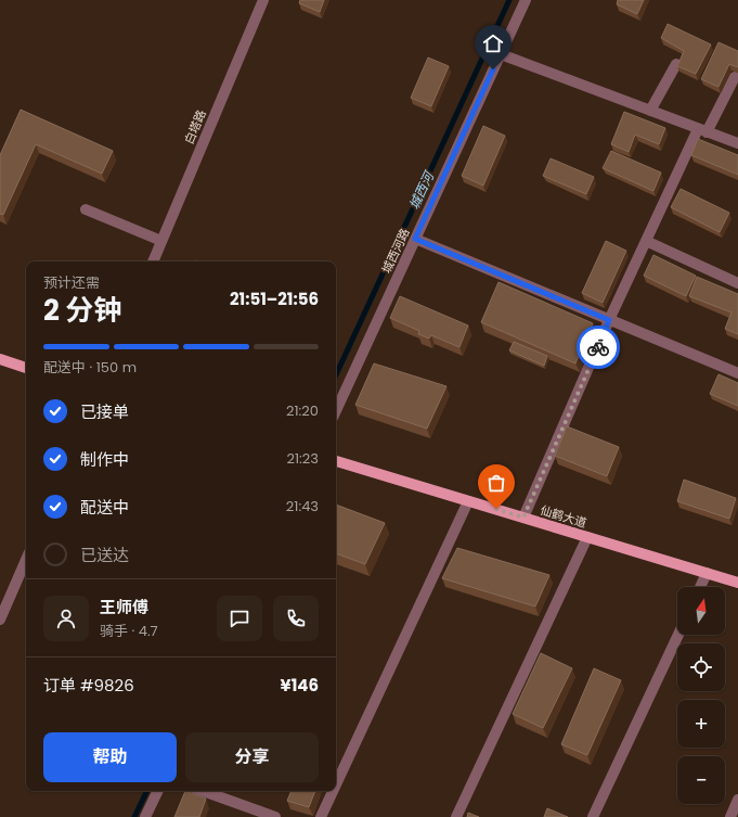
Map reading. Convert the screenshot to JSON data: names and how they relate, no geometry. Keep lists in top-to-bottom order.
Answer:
{
  "streets": {
    "main road": ["仙鹤大道"],
    "street": ["白塔路", "城西河路"]
  },
  "water": ["城西河"],
  "north": "top",
  "page": {
    "heading": ["2 分钟", "预计还需", "21:51–21:56"],
    "panel": [
      "王师傅",
      "骑手 · 4.7",
      "订单 #9826",
      "¥146"
    ],
    "bar": "配送中 · 150 m",
    "list": [
      ["已接单", "21:20"],
      ["制作中", "21:23"],
      ["配送中", "21:43"],
      "已送达"
    ],
    "map_buttons": ["+", "−"],
    "buttons": ["帮助", "分享"]
  }
}
